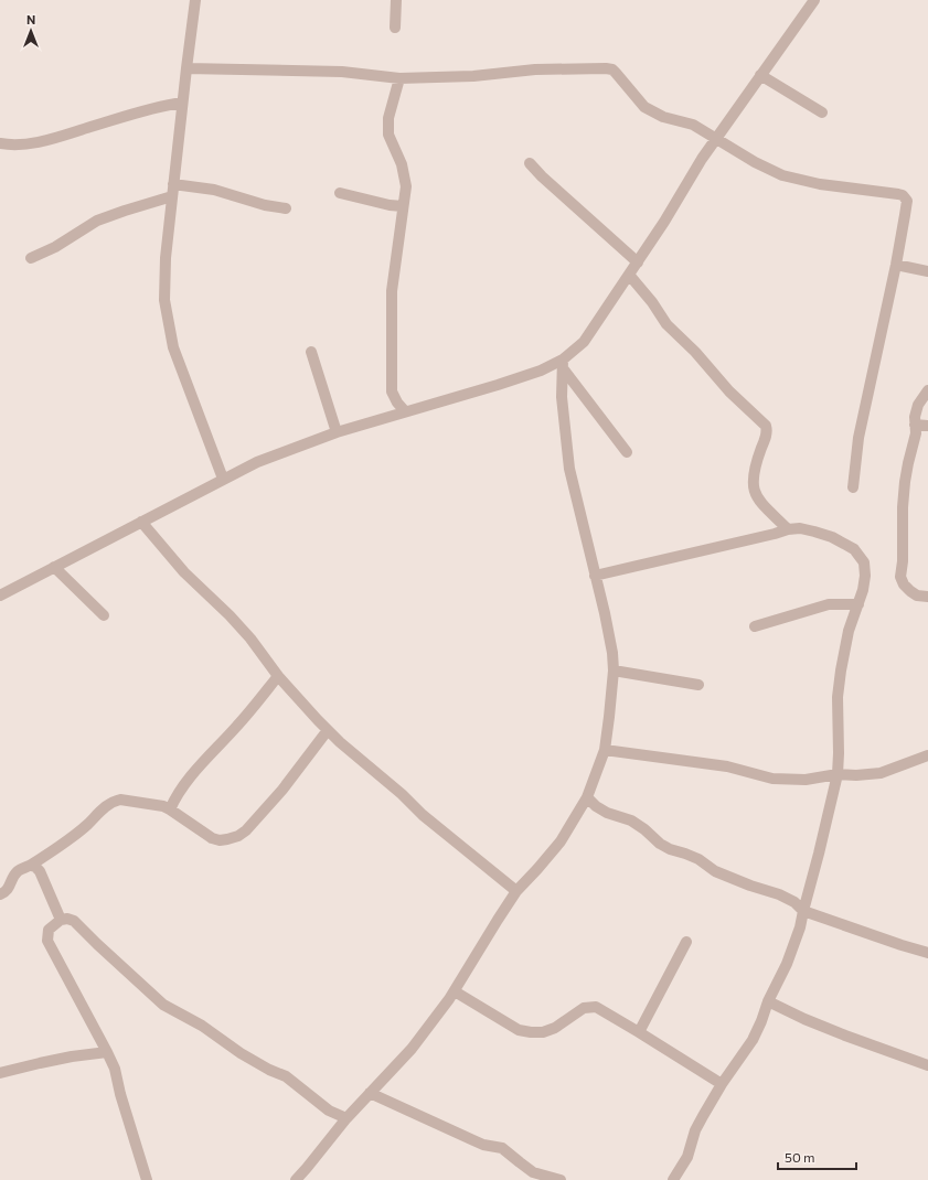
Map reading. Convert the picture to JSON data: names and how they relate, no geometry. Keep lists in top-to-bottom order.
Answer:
{
  "scale_bar": "50 m",
  "north": "top"
}
